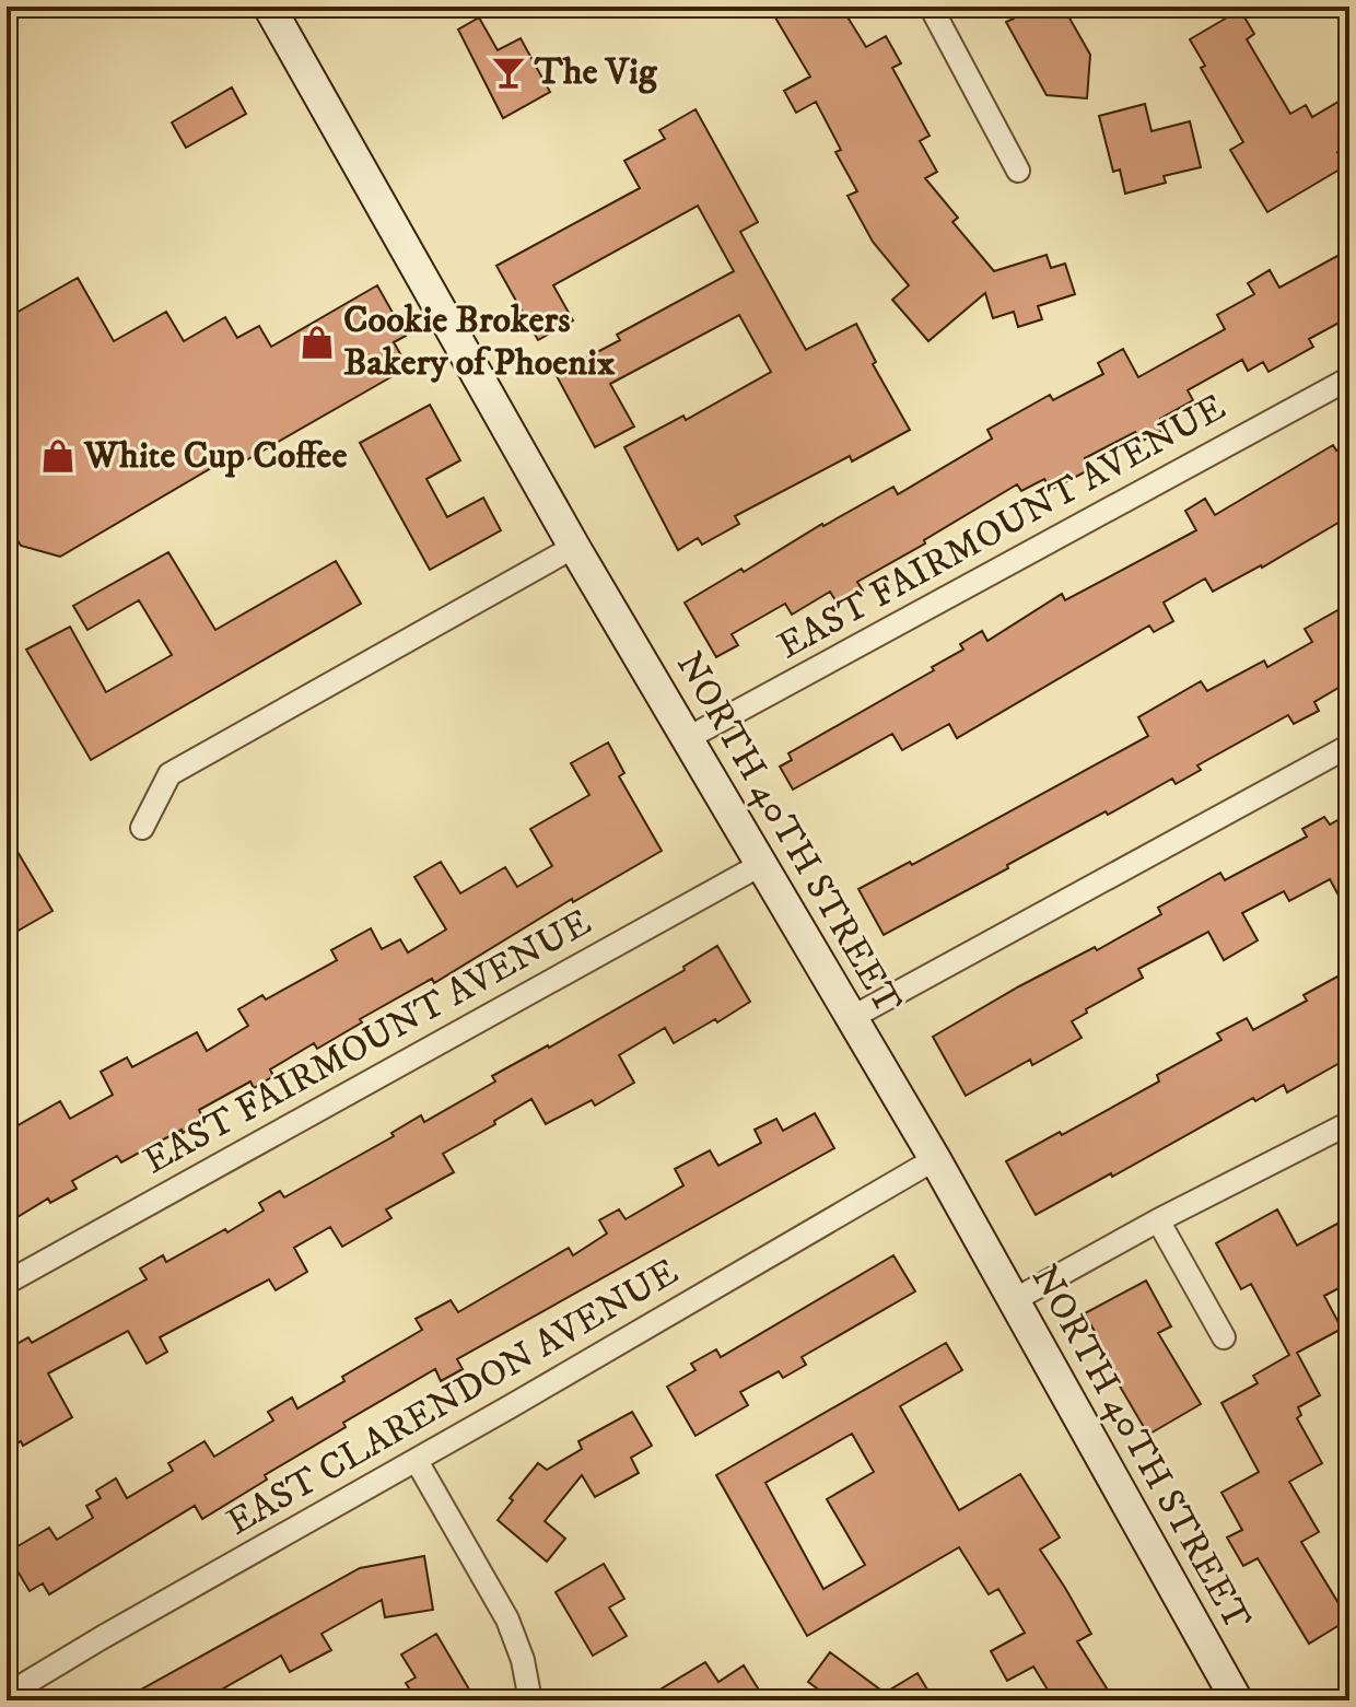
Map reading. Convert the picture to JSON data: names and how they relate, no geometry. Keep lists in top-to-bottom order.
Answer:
{
  "streets": {
    "main road": ["NORTH 40TH STREET"],
    "street": ["EAST FAIRMOUNT AVENUE", "EAST CLARENDON AVENUE"]
  },
  "crossings": [
    ["EAST FAIRMOUNT AVENUE", "NORTH 40TH STREET"],
    ["NORTH 40TH STREET", "EAST CLARENDON AVENUE"]
  ],
  "places": {
    "bar": ["The Vig"],
    "shop": ["Cookie Brokers Bakery of Phoenix", "White Cup Coffee"]
  }
}
